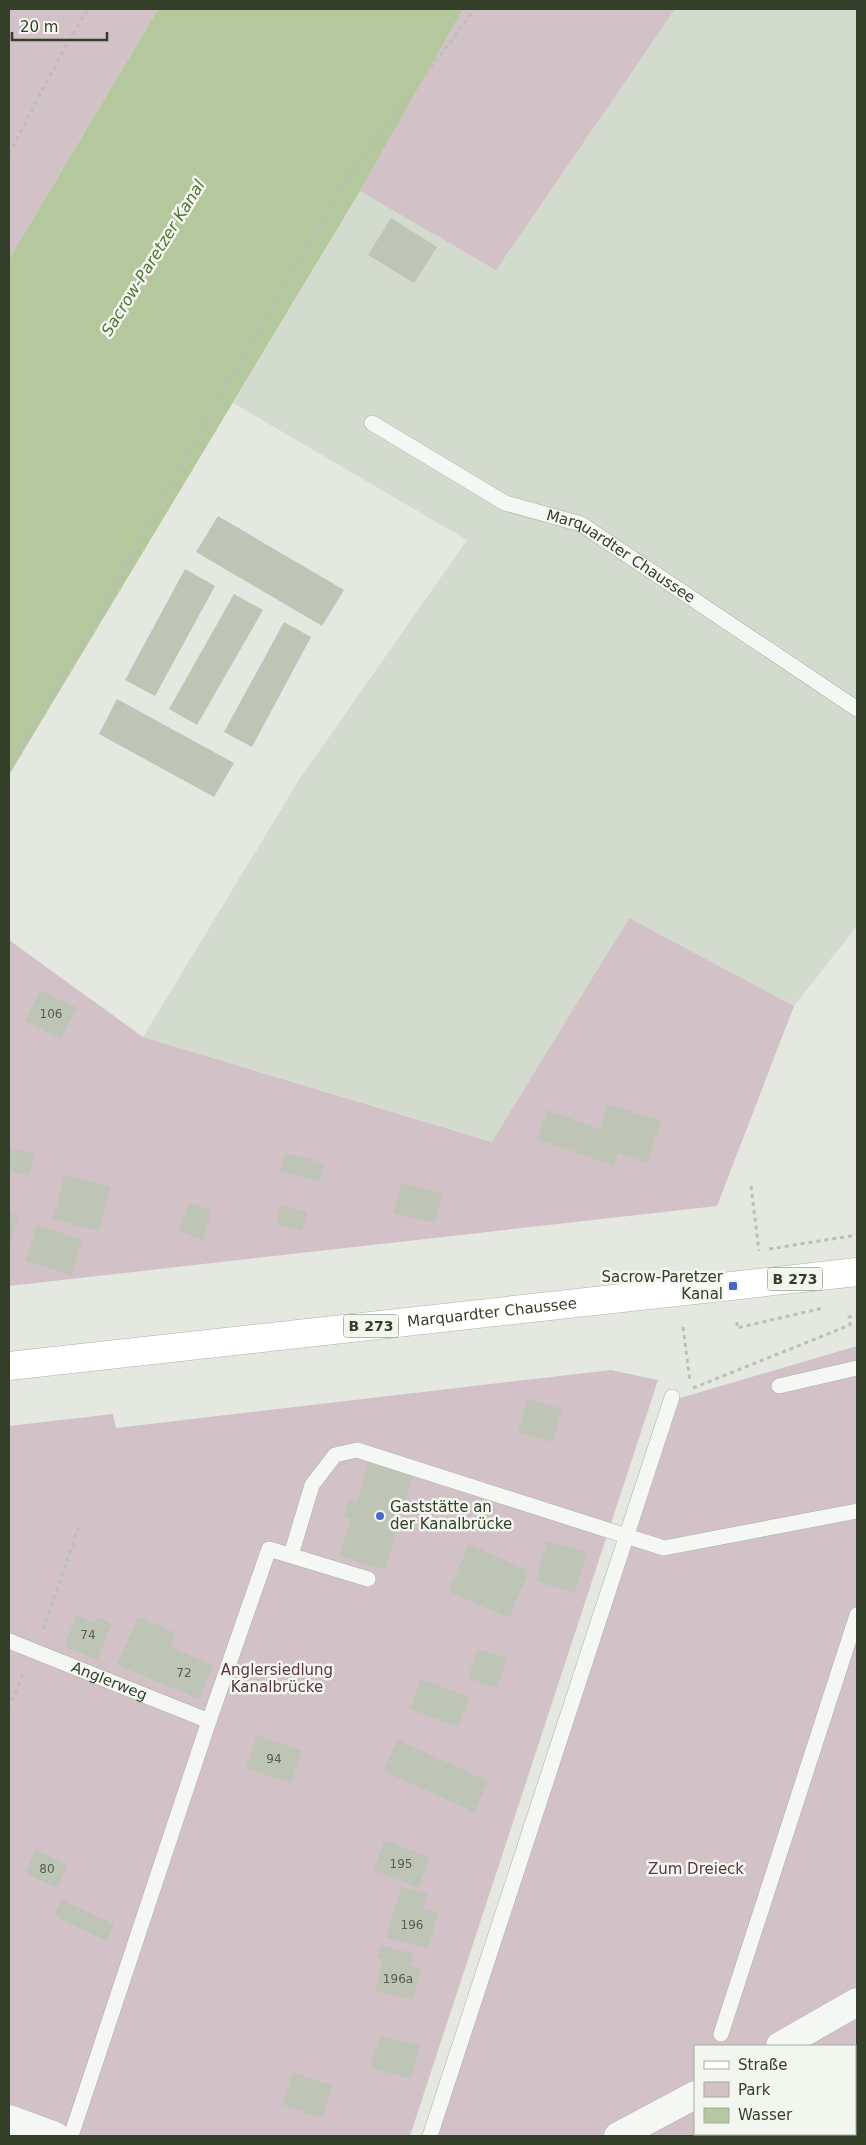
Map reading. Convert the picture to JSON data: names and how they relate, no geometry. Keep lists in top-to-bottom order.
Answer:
{
  "streets": {
    "main road": ["Marquardter Chaussee", "B 273"],
    "lane": ["Anglerweg"]
  },
  "water": ["Sacrow-Paretzer Kanal"],
  "parks": ["Anglersiedlung Kanalbrücke", "Zum Dreieck"],
  "places": {
    "transit": ["Sacrow-Paretzer Kanal"],
    "other": ["Gaststätte an der Kanalbrücke"]
  },
  "house_numbers": [
    "106",
    "74",
    "72",
    "94",
    "195",
    "80",
    "196",
    "196a"
  ],
  "legend": ["Straße", "Park", "Wasser"],
  "scale_bar": "20 m"
}
